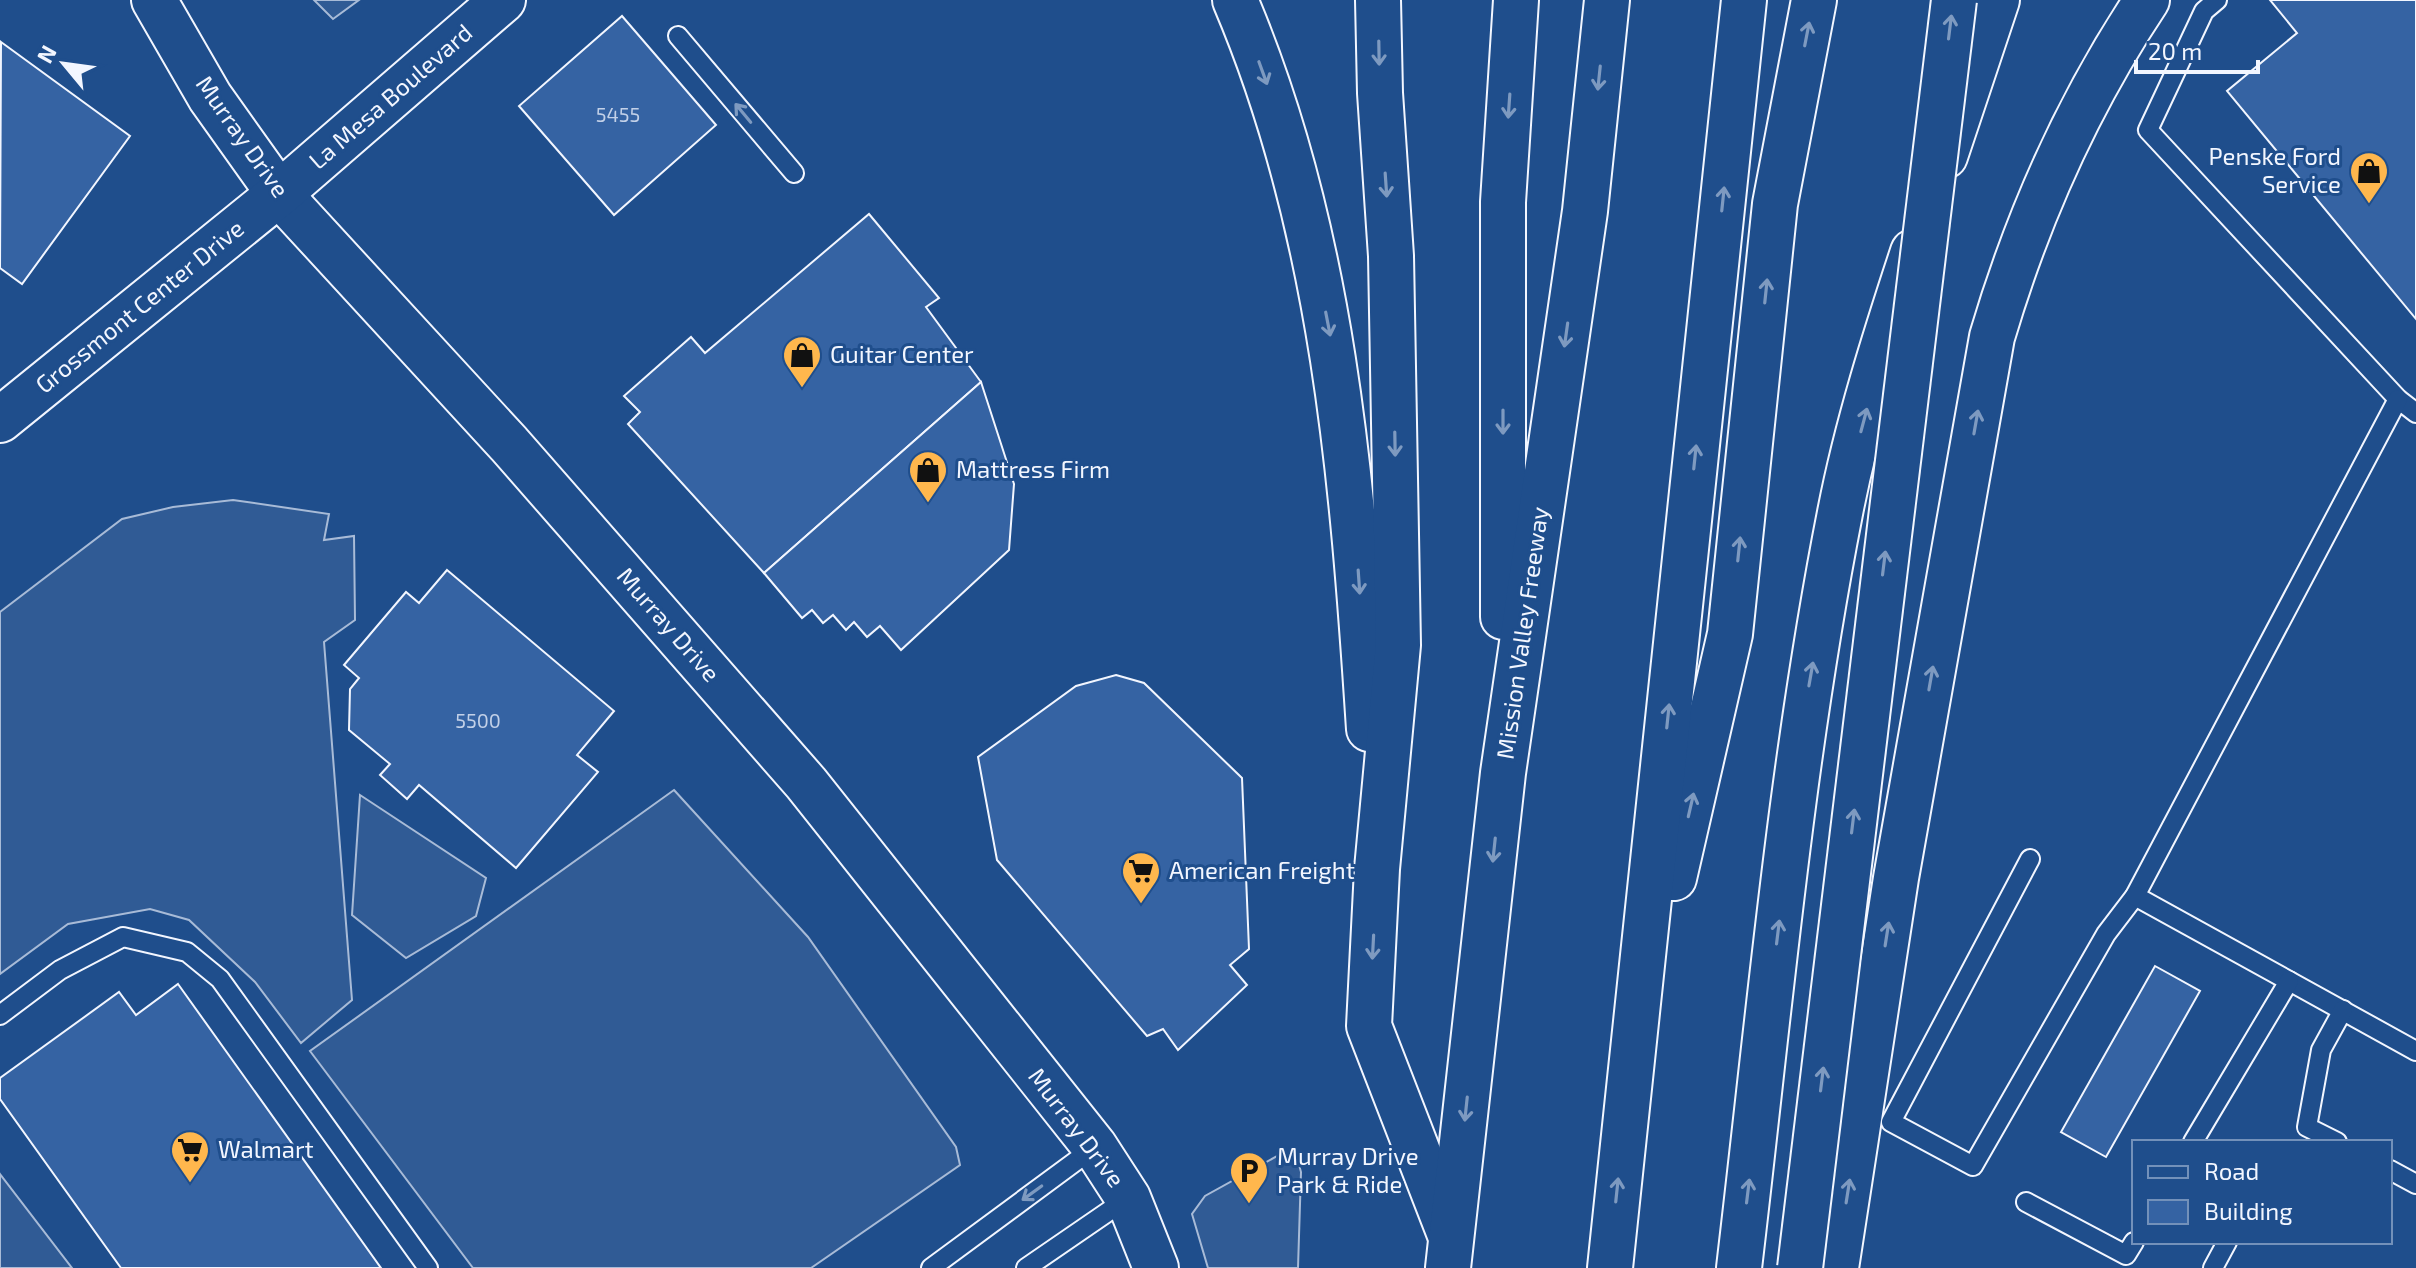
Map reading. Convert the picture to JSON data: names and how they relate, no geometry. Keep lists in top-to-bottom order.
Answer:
{
  "streets": {
    "main road": [
      "La Mesa Boulevard",
      "Murray Drive",
      "Grossmont Center Drive",
      "Mission Valley Freeway"
    ]
  },
  "crossings": [
    ["La Mesa Boulevard", "Murray Drive"],
    ["La Mesa Boulevard", "Grossmont Center Drive"],
    ["Murray Drive", "Grossmont Center Drive"]
  ],
  "places": {
    "shop": ["Penske Ford Service", "Guitar Center", "Mattress Firm"],
    "supermarket": ["American Freight", "Walmart"],
    "parking": ["Murray Drive Park & Ride"]
  },
  "house_numbers": ["5455", "5500"],
  "legend": ["Road", "Building"],
  "scale_bar": "20 m",
  "north": "top left"
}
